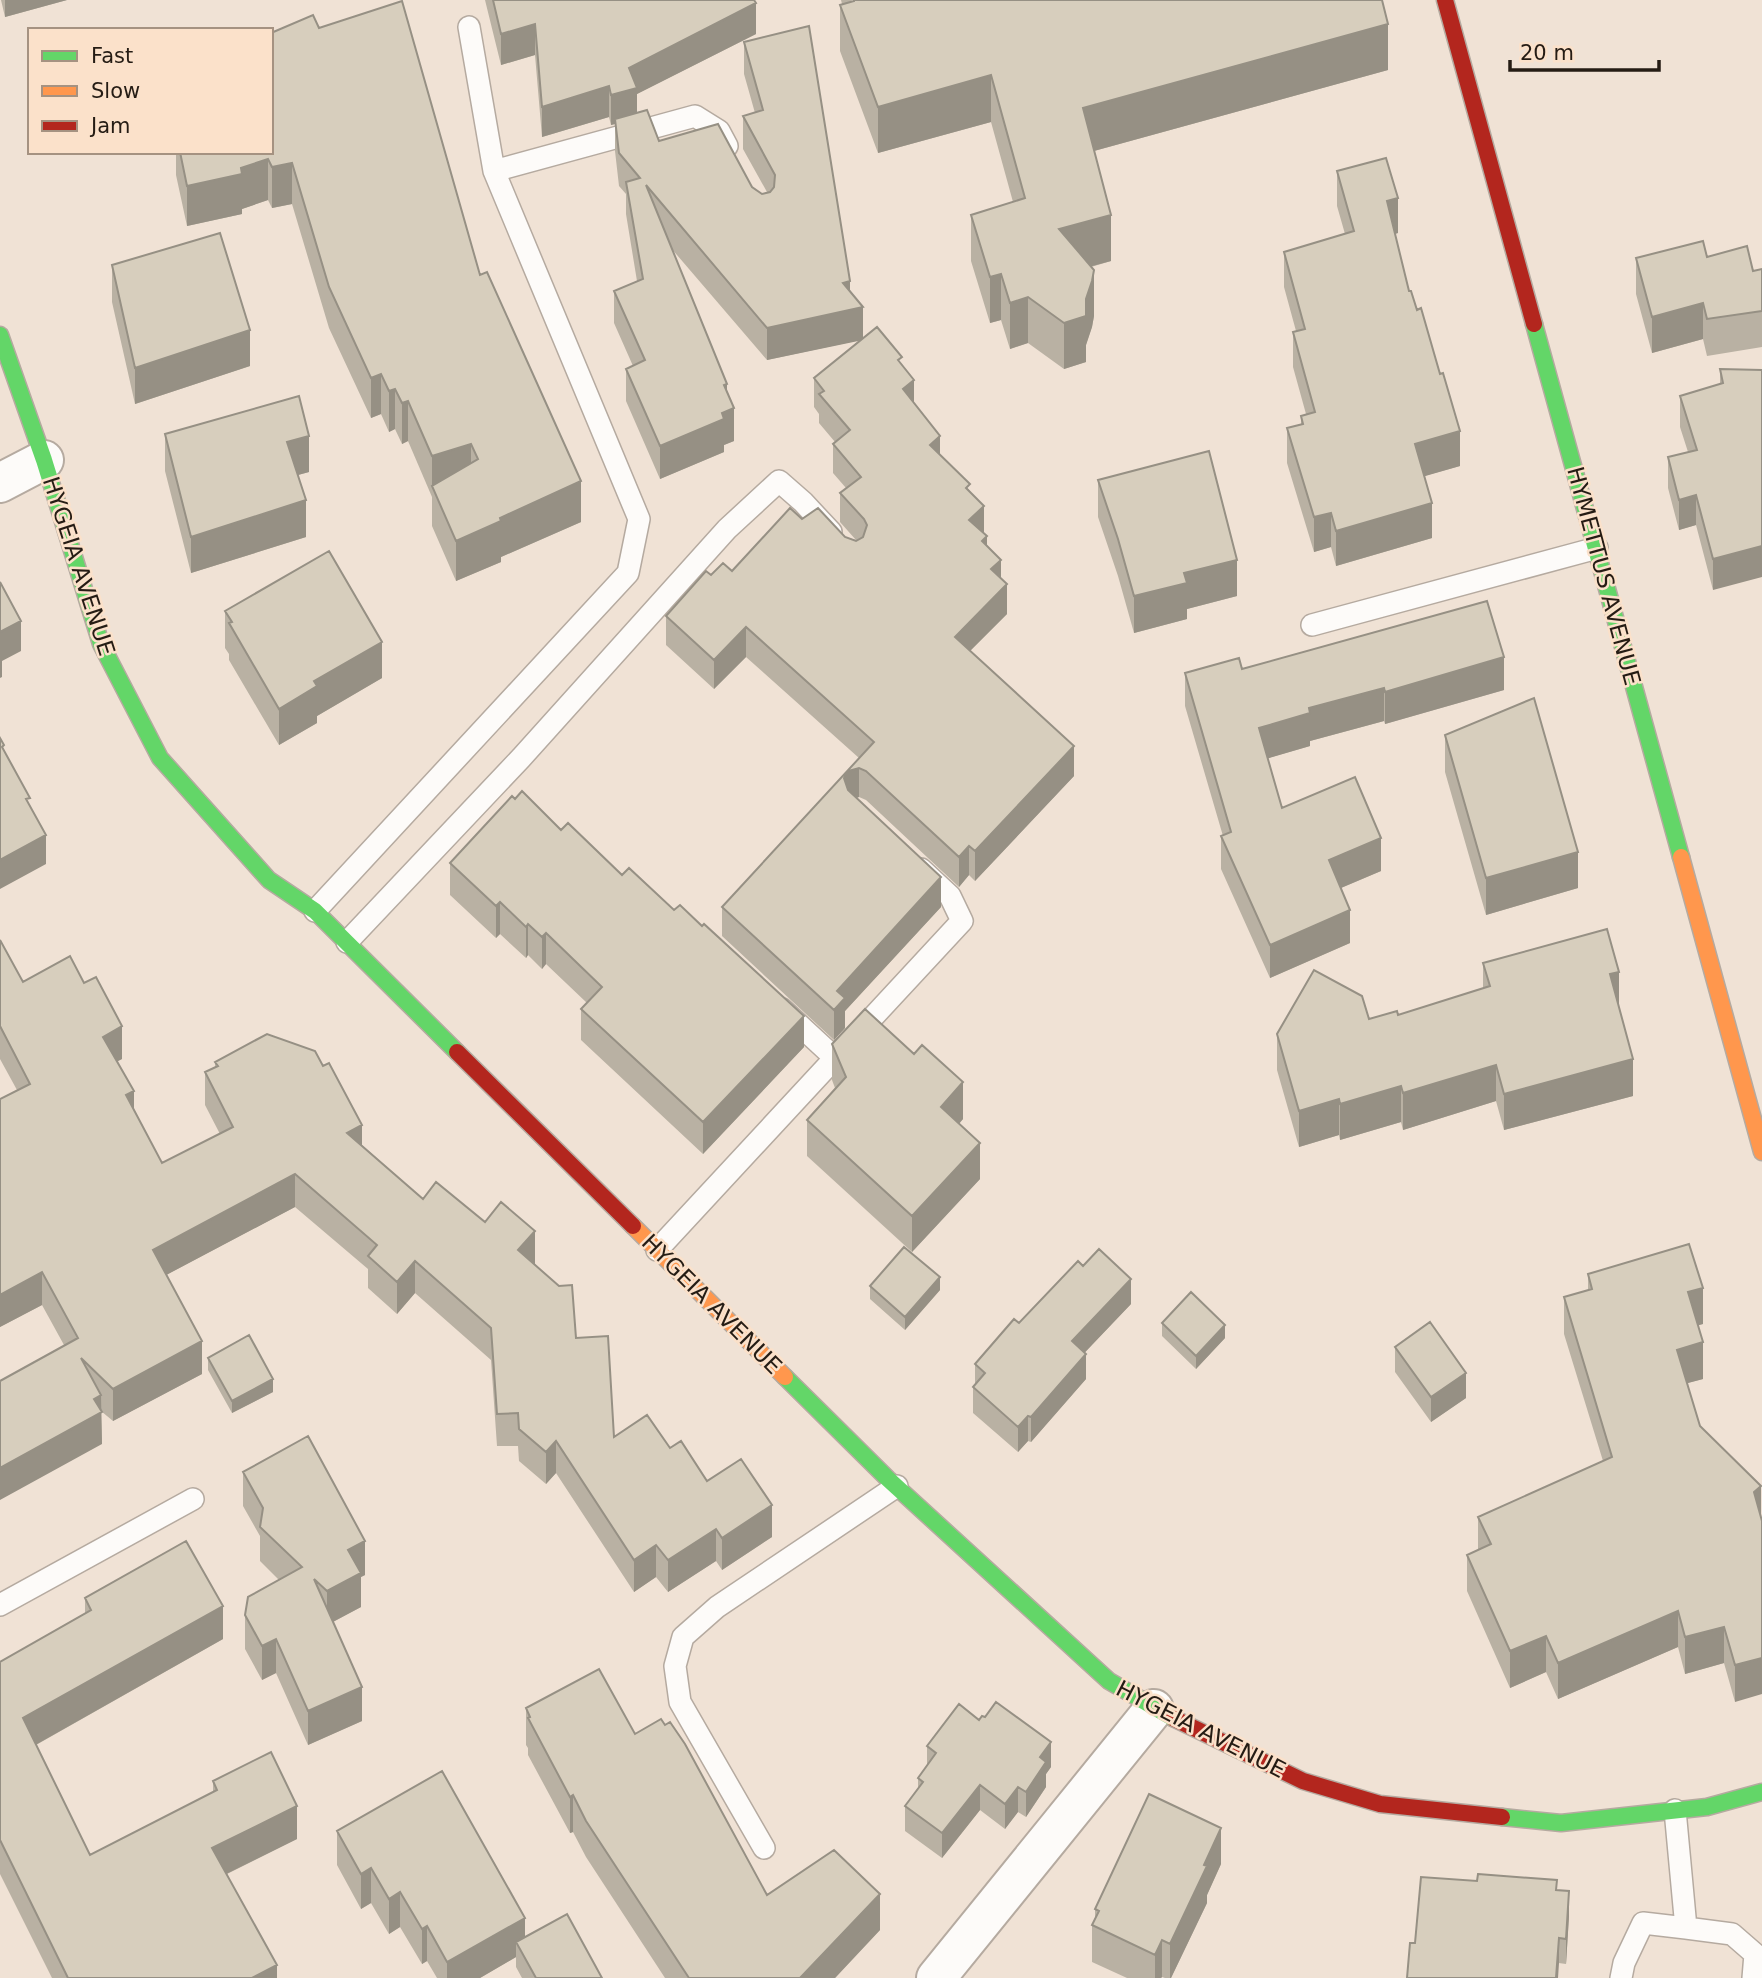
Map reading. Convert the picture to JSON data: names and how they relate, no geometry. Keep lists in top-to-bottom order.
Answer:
{
  "streets": {
    "street": ["HYGEIA AVENUE", "HYMETTUS AVENUE"]
  },
  "legend": ["Fast", "Slow", "Jam"],
  "scale_bar": "20 m"
}
